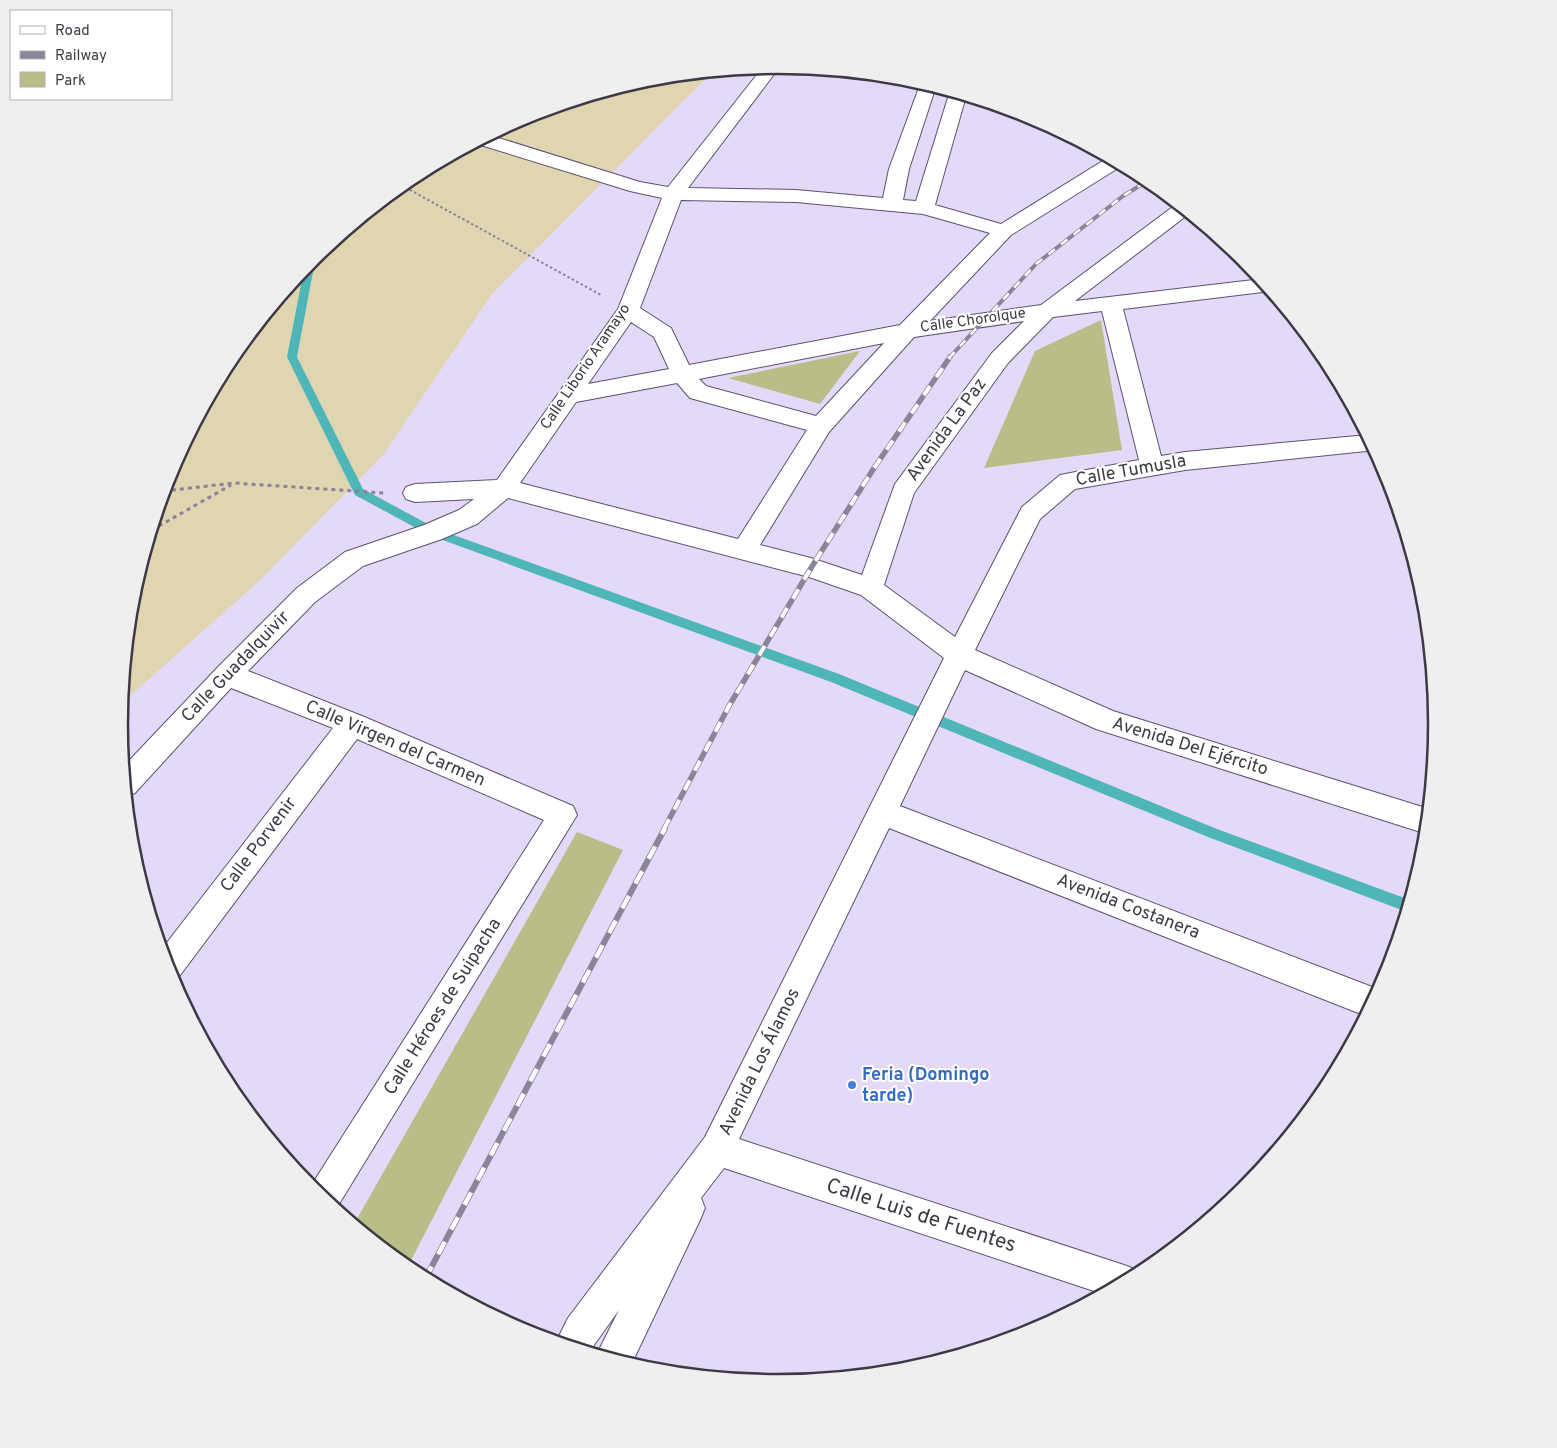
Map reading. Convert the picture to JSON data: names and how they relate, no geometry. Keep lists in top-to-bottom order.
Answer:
{
  "streets": {
    "street": [
      "Calle Chorolque",
      "Calle Liborio Aramayo",
      "Avenida La Paz",
      "Calle Tumusla",
      "Calle Guadalquivir",
      "Calle Virgen del Carmen",
      "Avenida Del Ejército",
      "Calle Porvenir",
      "Avenida Costanera",
      "Calle Héroes de Suipacha",
      "Avenida Los Álamos",
      "Calle Luis de Fuentes"
    ]
  },
  "crossings": [
    ["Calle Chorolque", "Calle Liborio Aramayo"],
    ["Calle Chorolque", "Avenida La Paz"],
    ["Calle Liborio Aramayo", "Calle Guadalquivir"],
    ["Calle Tumusla", "Avenida Del Ejército"],
    ["Calle Tumusla", "Avenida Los Álamos"],
    ["Calle Guadalquivir", "Calle Virgen del Carmen"],
    ["Calle Virgen del Carmen", "Calle Porvenir"],
    ["Calle Virgen del Carmen", "Calle Héroes de Suipacha"],
    ["Avenida Del Ejército", "Avenida Los Álamos"],
    ["Avenida Costanera", "Avenida Los Álamos"],
    ["Avenida Los Álamos", "Calle Luis de Fuentes"]
  ],
  "places": ["Feria (Domingo tarde)"],
  "legend": ["Road", "Railway", "Park"]
}
